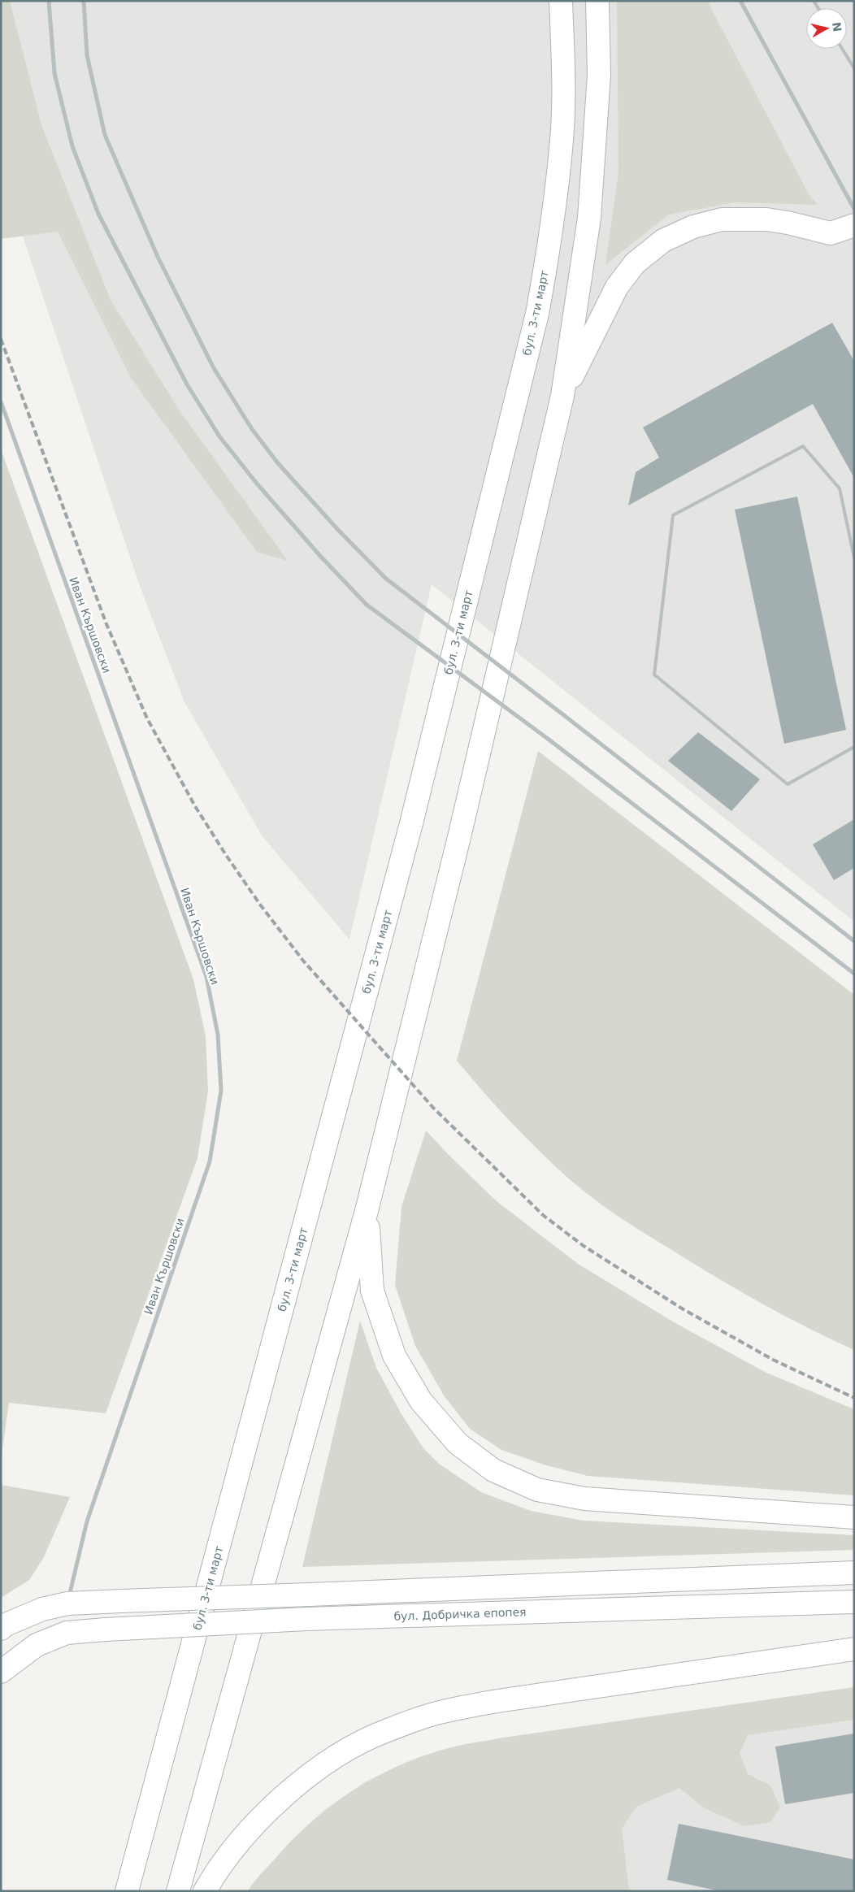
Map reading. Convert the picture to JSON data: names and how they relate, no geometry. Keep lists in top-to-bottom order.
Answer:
{
  "streets": {
    "main road": ["бул. 3-ти март", "бул. Добричка епопея"],
    "street": ["Иван Кършовски"]
  },
  "north": "right"
}
